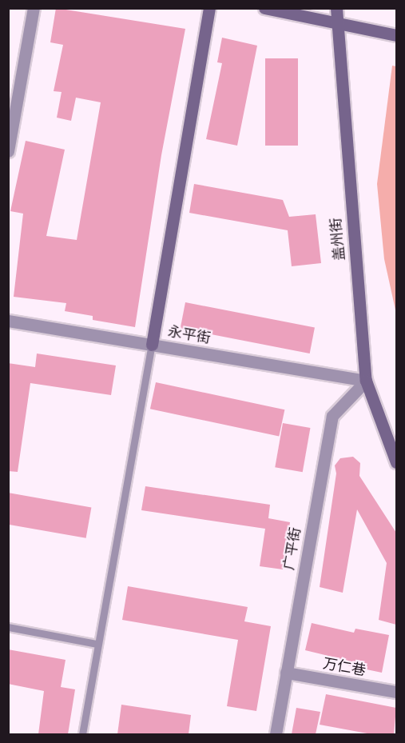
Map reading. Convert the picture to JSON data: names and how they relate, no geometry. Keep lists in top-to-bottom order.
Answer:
{
  "streets": {
    "street": [
      "盖州街",
      "永平街",
      "广平街",
      "万仁巷"
    ]
  },
  "crossings": [
    ["盖州街", "永平街"],
    ["盖州街", "广平街"],
    ["永平街", "广平街"],
    ["广平街", "万仁巷"]
  ]
}
